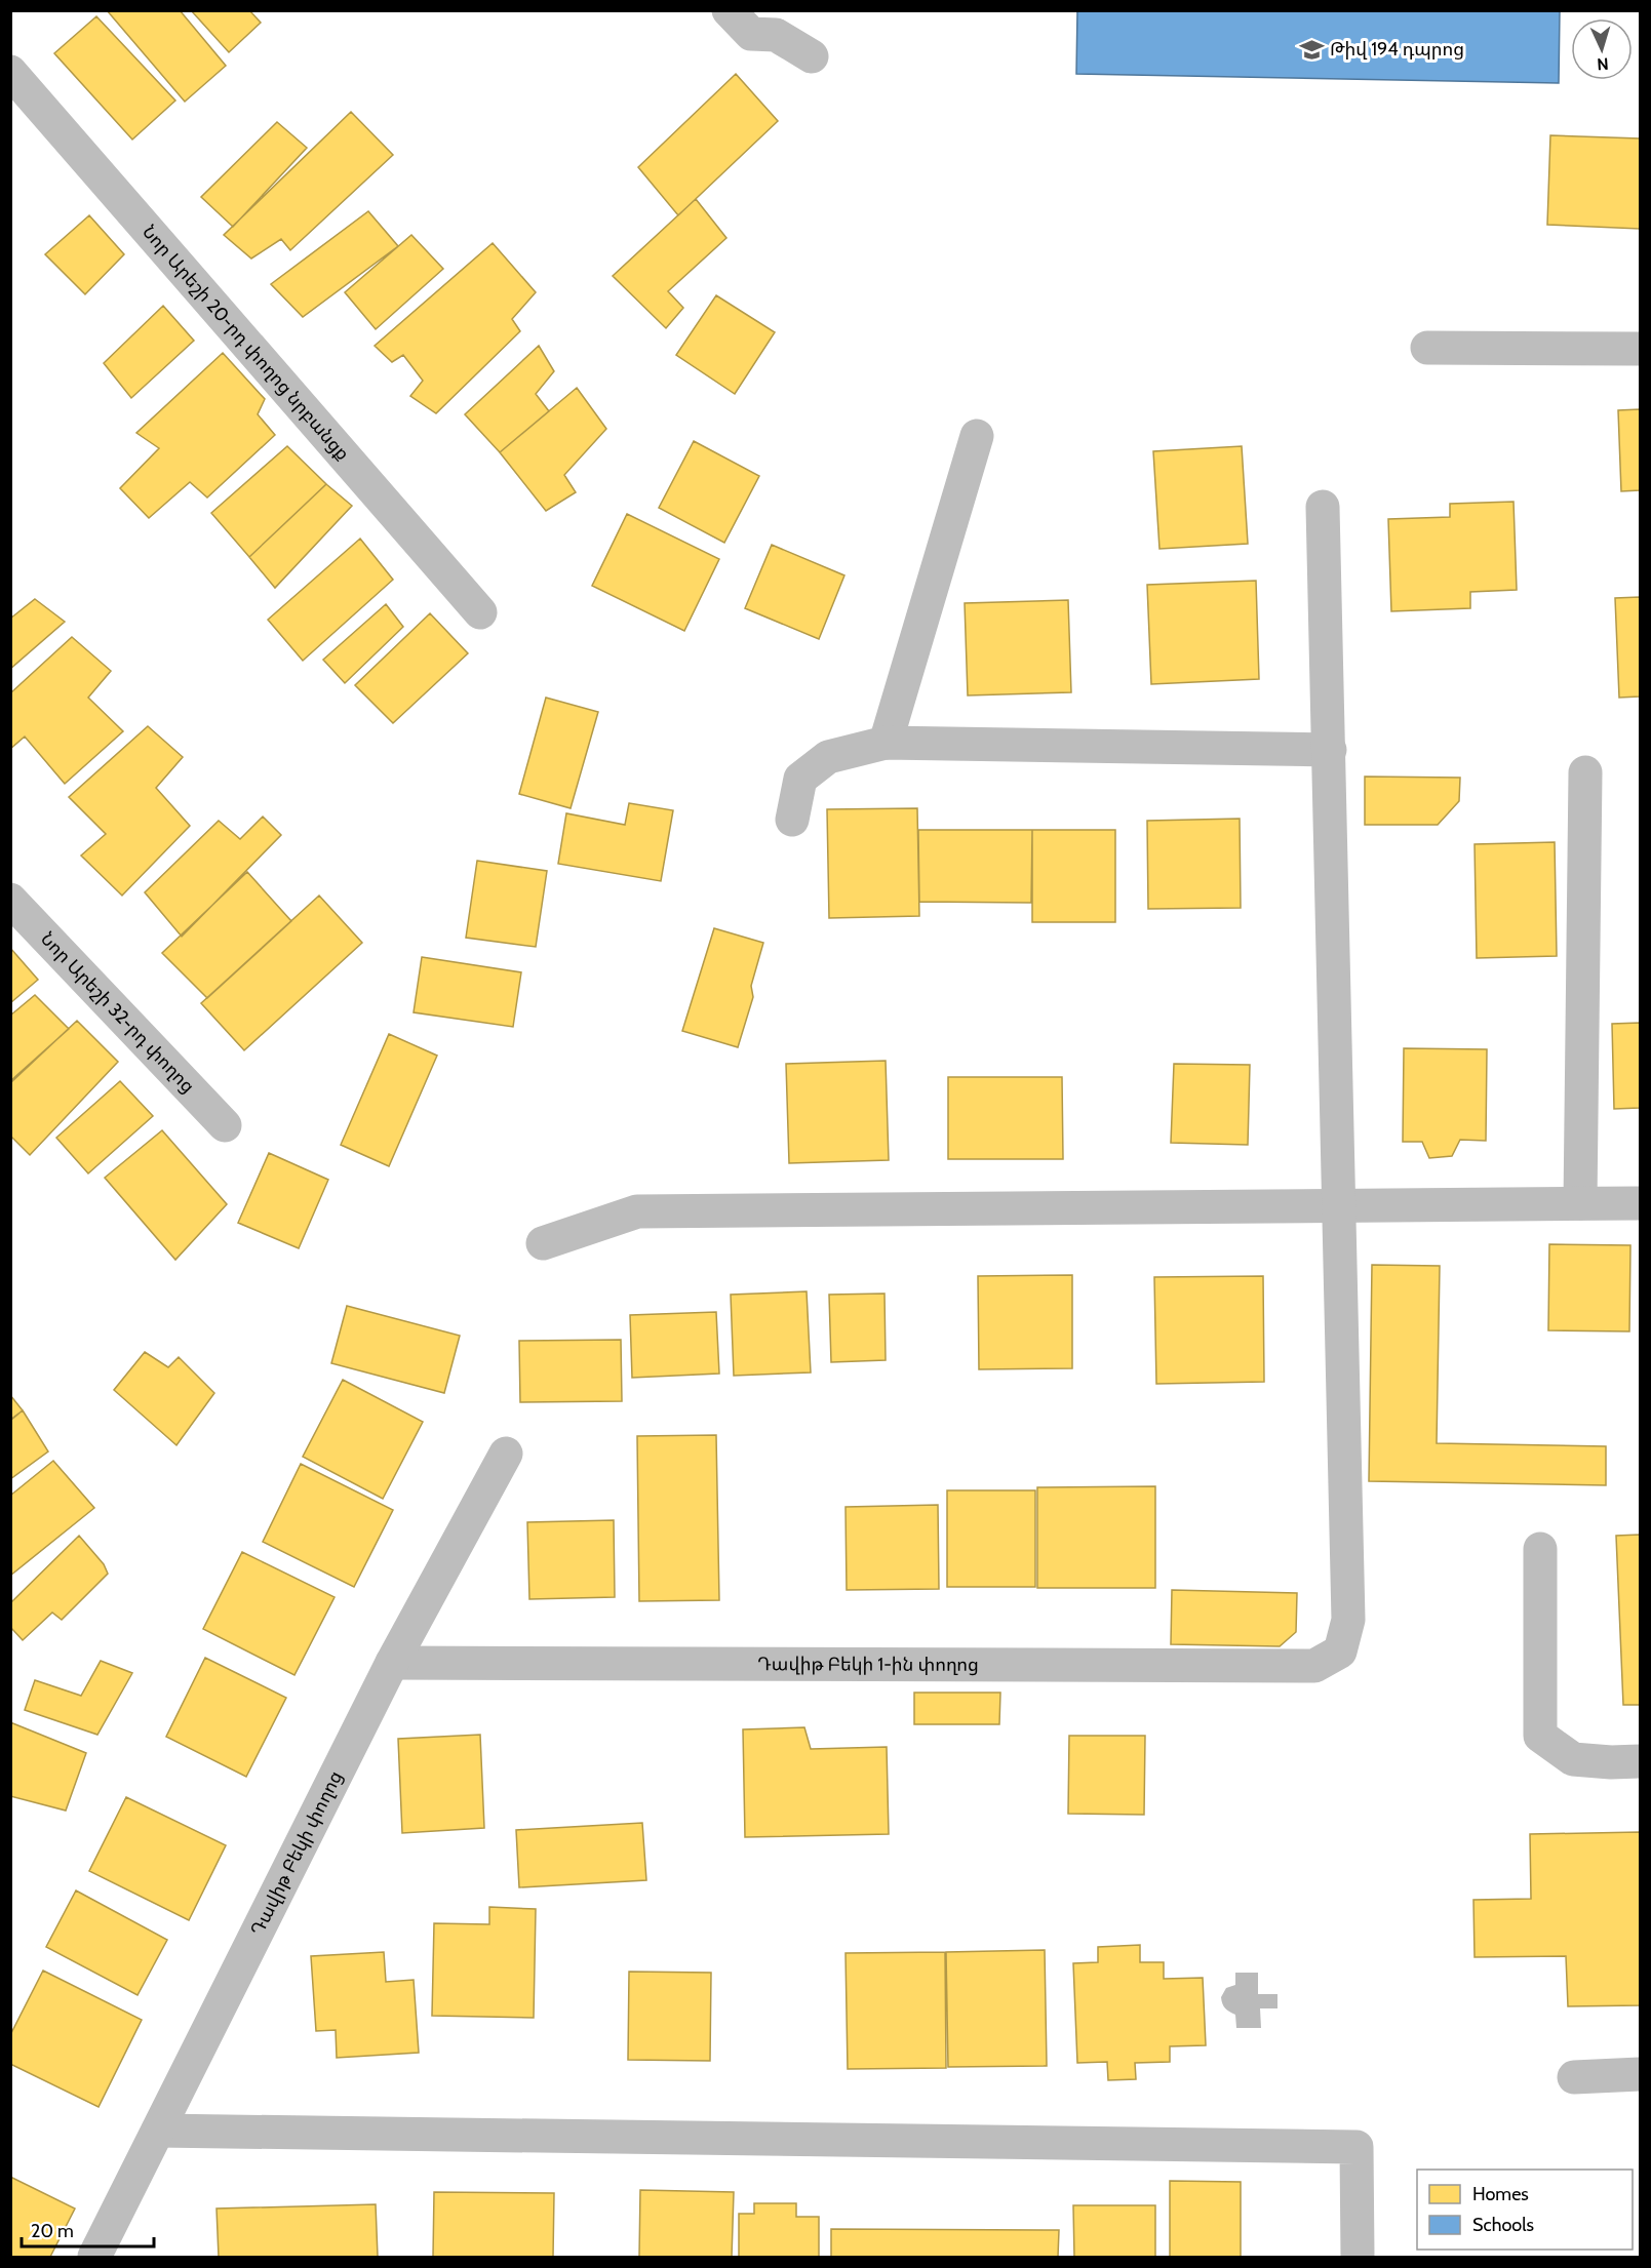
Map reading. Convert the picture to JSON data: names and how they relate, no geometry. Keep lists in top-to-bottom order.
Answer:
{
  "streets": {
    "street": [
      "Նոր Արեշի 20-րդ փողոց նրբանցք",
      "Նոր Արեշի 32-րդ փողոց",
      "Դավիթ Բեկի 1-ին փողոց",
      "Դավիթ Բեկի փողոց"
    ]
  },
  "crossings": [
    ["Դավիթ Բեկի 1-ին փողոց", "Դավիթ Բեկի փողոց"]
  ],
  "places": {
    "school or university": ["Թիվ 194 դպրոց"]
  },
  "legend": ["Homes", "Schools"],
  "scale_bar": "20 m",
  "north": "bottom"
}
